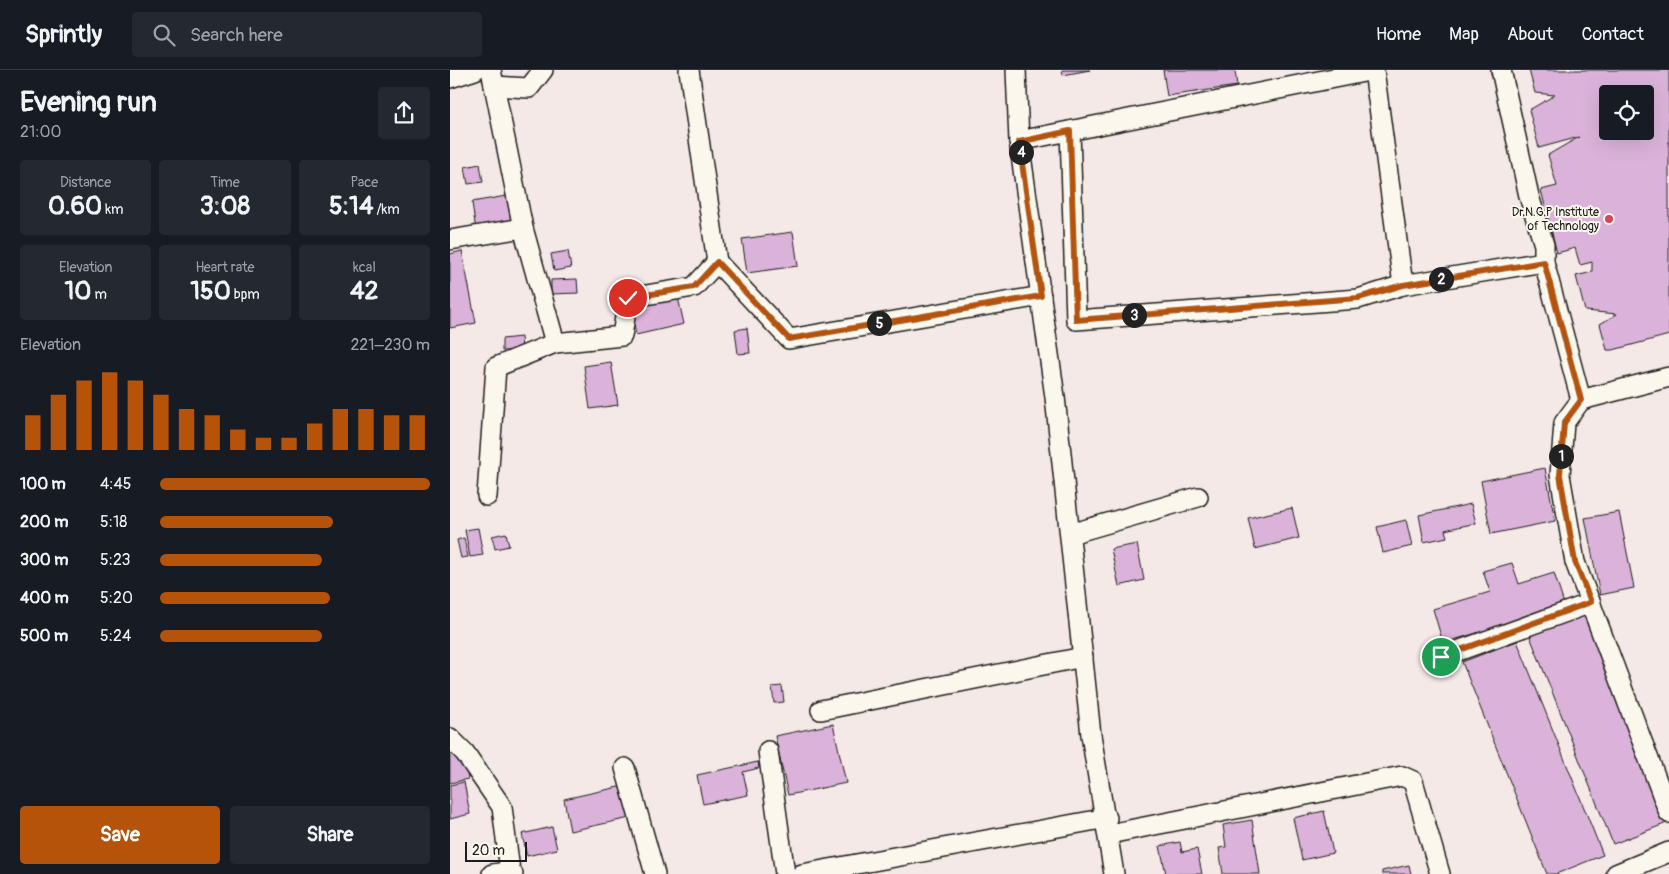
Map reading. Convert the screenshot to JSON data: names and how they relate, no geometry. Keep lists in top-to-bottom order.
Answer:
{
  "places": ["Dr.N.G.P Institute of Technology"],
  "scale_bar": "20 m",
  "page": {
    "header": "Sprintly",
    "search": "Search here",
    "nav": [
      "Home",
      "Map",
      "About",
      "Contact"
    ],
    "heading": ["Evening run", "21:00"],
    "pins": [
      "4",
      "2",
      "3",
      "5",
      "1"
    ],
    "stats": [
      ["Distance", "0.60 km"],
      ["Time", "3:08"],
      ["Pace", "5:14 /km"],
      ["Elevation", "10 m"],
      ["Heart rate", "150 bpm"],
      ["kcal", "42"]
    ],
    "chart": ["Elevation", "221–230 m"],
    "list": [
      {
        "name": "100 m",
        "note": "4:45"
      },
      {
        "name": "200 m",
        "note": "5:18"
      },
      {
        "name": "300 m",
        "note": "5:23"
      },
      {
        "name": "400 m",
        "note": "5:20"
      },
      {
        "name": "500 m",
        "note": "5:24"
      }
    ],
    "buttons": ["Save", "Share"],
    "scale": "20 m"
  }
}
